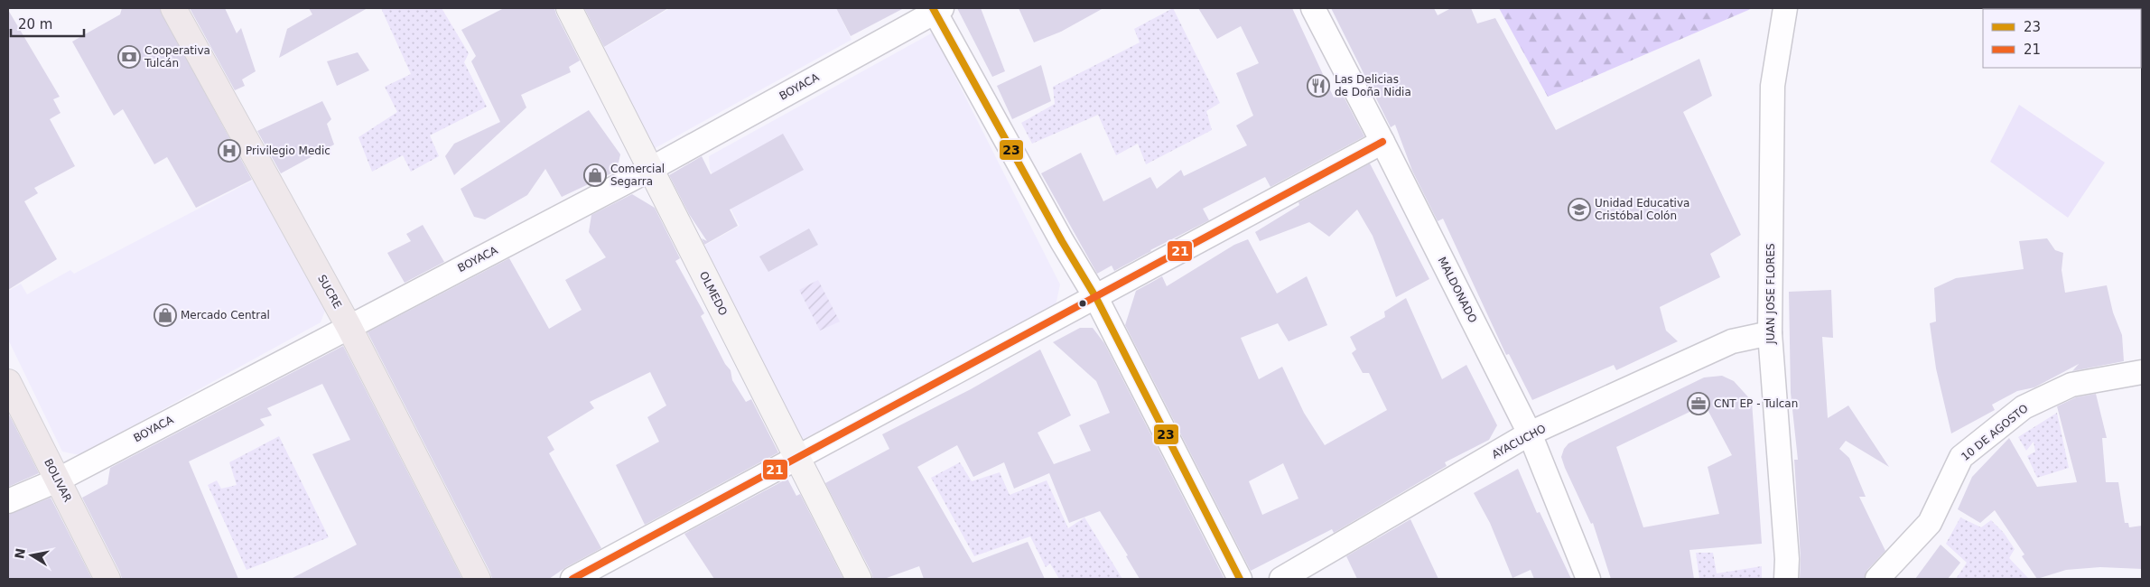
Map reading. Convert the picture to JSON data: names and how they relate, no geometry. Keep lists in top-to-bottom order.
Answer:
{
  "streets": {
    "main road": ["SUCRE", "BOLIVAR"],
    "street": [
      "BOYACA",
      "MALDONADO",
      "OLMEDO",
      "JUAN JOSE FLORES",
      "10 DE AGOSTO",
      "AYACUCHO"
    ]
  },
  "crossings": [
    ["BOYACA", "SUCRE"],
    ["BOYACA", "OLMEDO"],
    ["BOYACA", "BOLIVAR"],
    ["MALDONADO", "AYACUCHO"],
    ["JUAN JOSE FLORES", "AYACUCHO"]
  ],
  "places": {
    "bank": ["Cooperativa Tulcán"],
    "restaurant": ["Las Delicias de Doña Nidia"],
    "hospital": ["Privilegio Medic"],
    "shop": ["Comercial Segarra", "Mercado Central"],
    "school or university": ["Unidad Educativa Cristóbal Colón"],
    "office": ["CNT EP - Tulcan"]
  },
  "lines": ["transit line 23", "transit line 21"],
  "legend": ["23", "21"],
  "scale_bar": "20 m",
  "north": "left"
}
